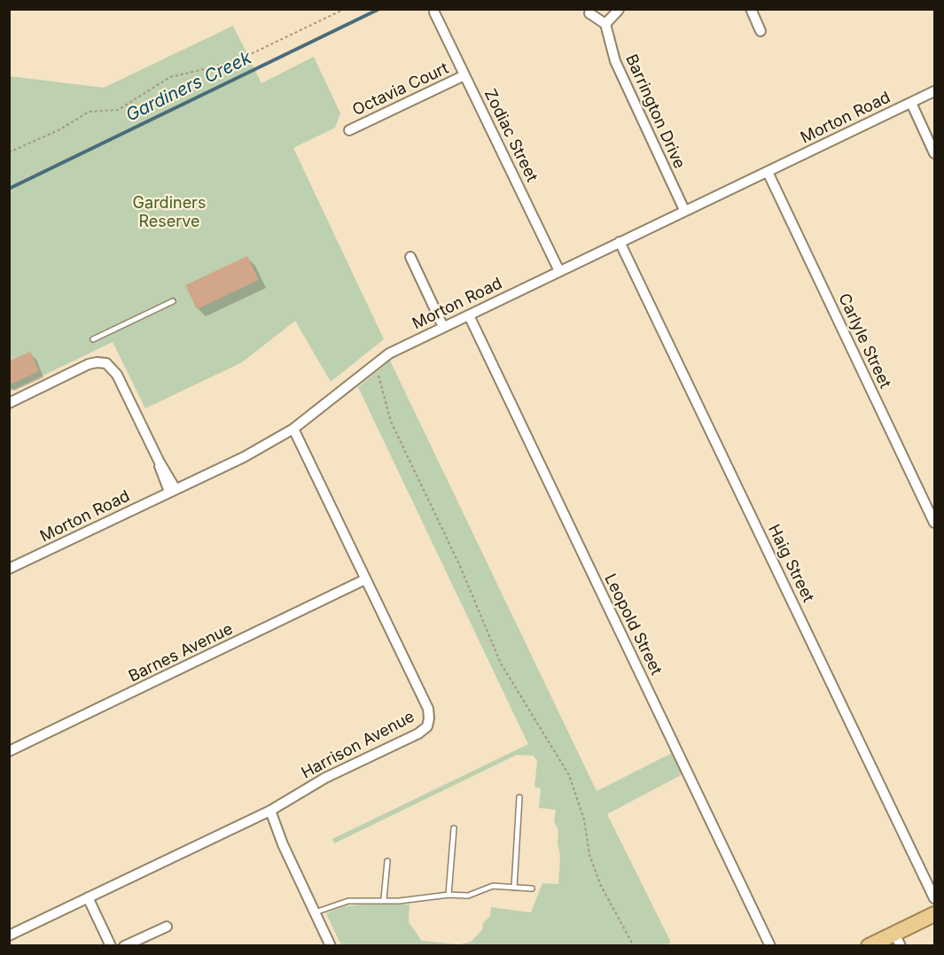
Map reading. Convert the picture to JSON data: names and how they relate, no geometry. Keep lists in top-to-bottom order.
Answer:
{
  "streets": {
    "street": [
      "Octavia Court",
      "Barrington Drive",
      "Morton Road",
      "Zodiac Street",
      "Carlyle Street",
      "Haig Street",
      "Leopold Street",
      "Barnes Avenue",
      "Harrison Avenue"
    ]
  },
  "crossings": [
    ["Octavia Court", "Zodiac Street"],
    ["Barrington Drive", "Morton Road"],
    ["Morton Road", "Zodiac Street"],
    ["Morton Road", "Carlyle Street"],
    ["Morton Road", "Haig Street"],
    ["Morton Road", "Leopold Street"],
    ["Morton Road", "Harrison Avenue"],
    ["Barnes Avenue", "Harrison Avenue"]
  ],
  "water": ["Gardiners Creek"],
  "parks": ["Gardiners Reserve"]
}
